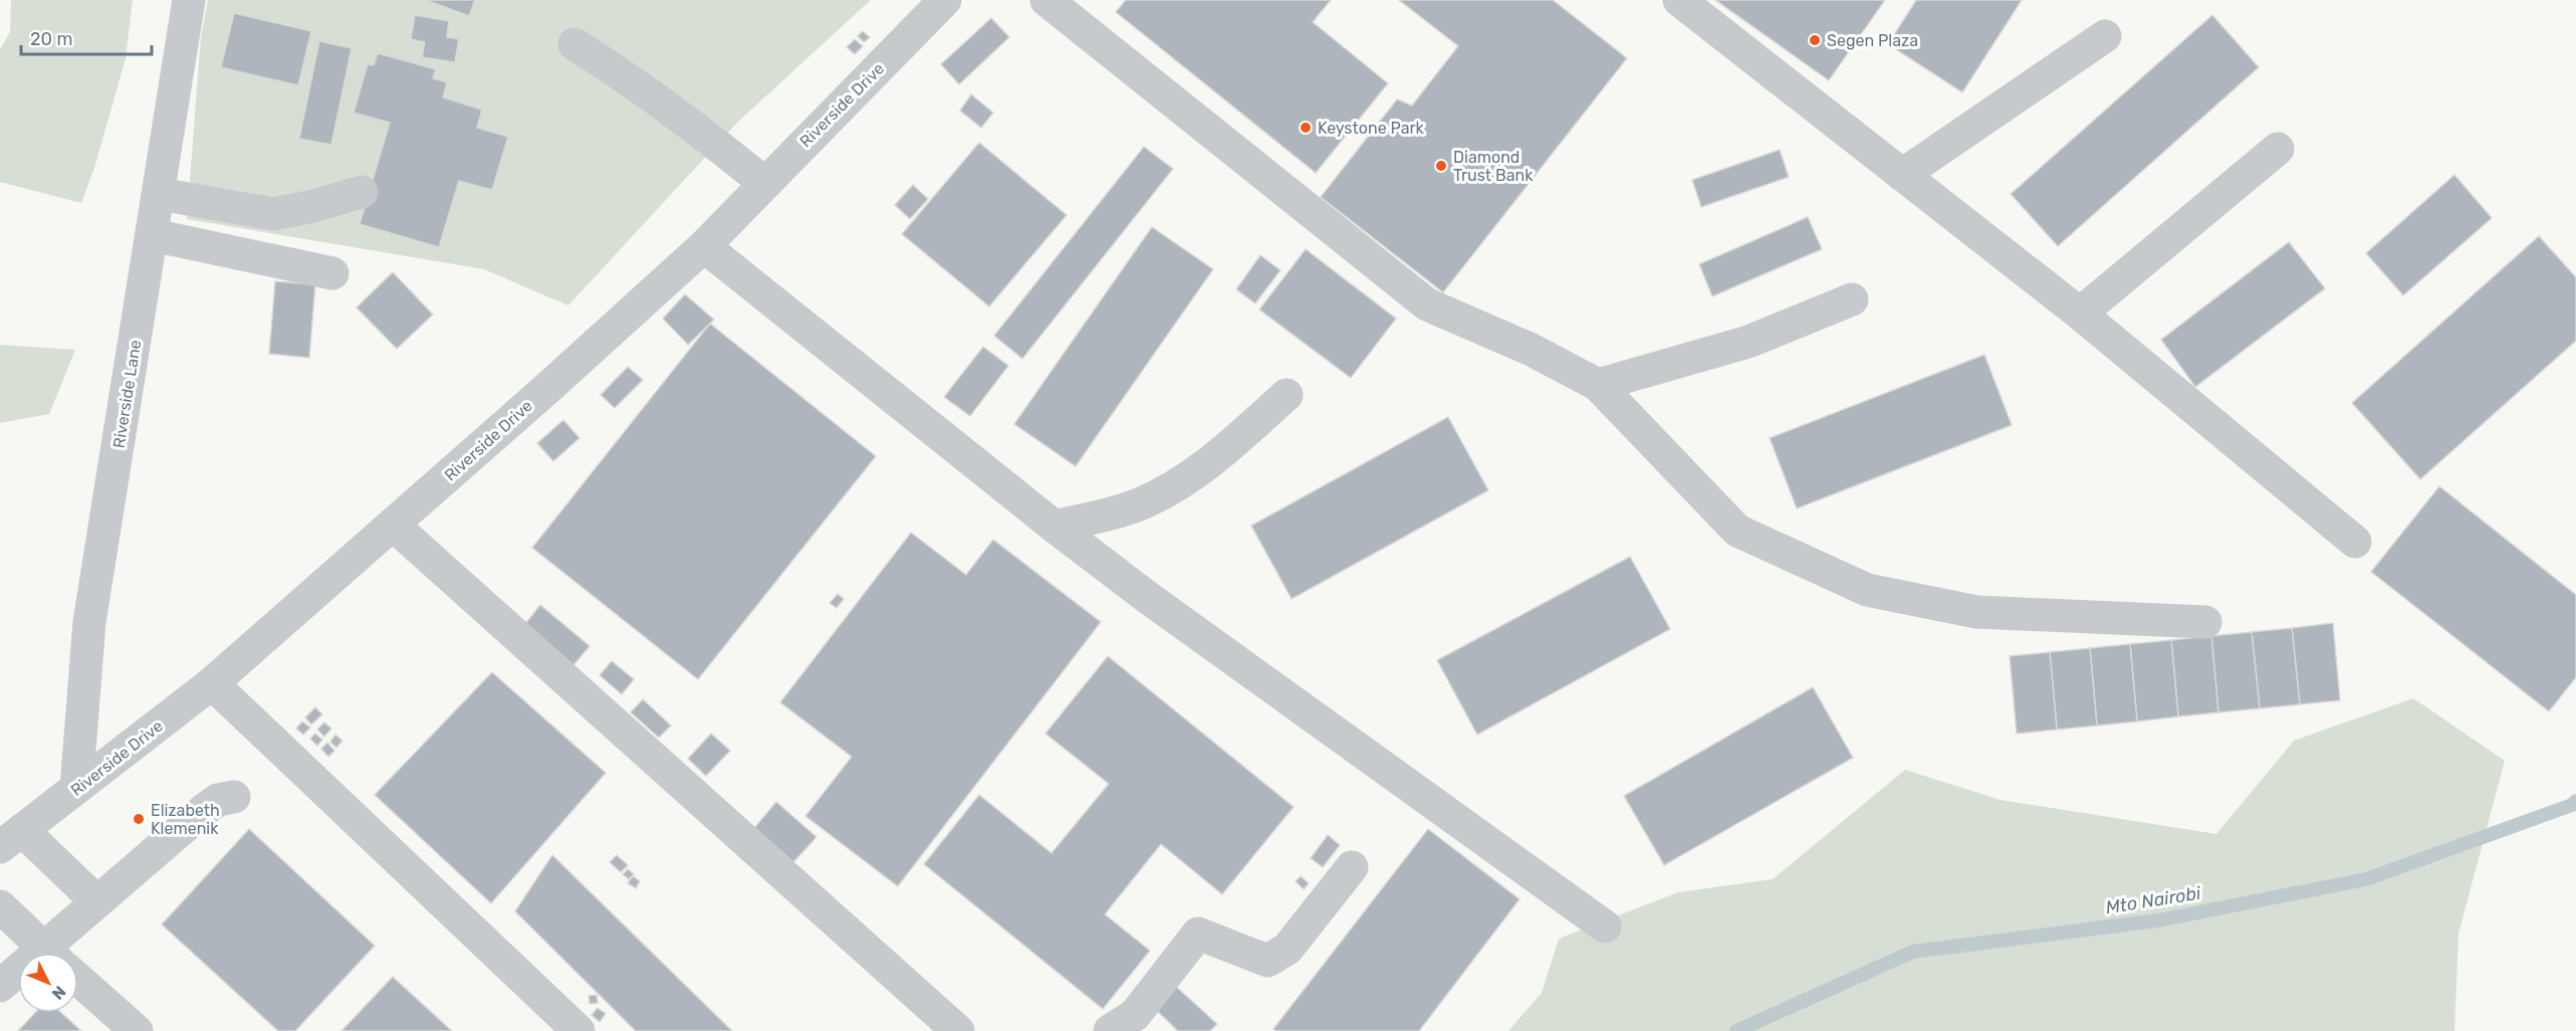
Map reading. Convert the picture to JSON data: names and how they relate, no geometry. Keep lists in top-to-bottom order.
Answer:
{
  "streets": {
    "street": ["Riverside Drive", "Riverside Lane"]
  },
  "crossings": [
    ["Riverside Drive", "Riverside Lane"]
  ],
  "water": ["Mto Nairobi"],
  "places": [
    "Segen Plaza",
    "Keystone Park",
    "Diamond Trust Bank",
    "Elizabeth Klemenik"
  ],
  "scale_bar": "20 m",
  "north": "bottom right"
}
